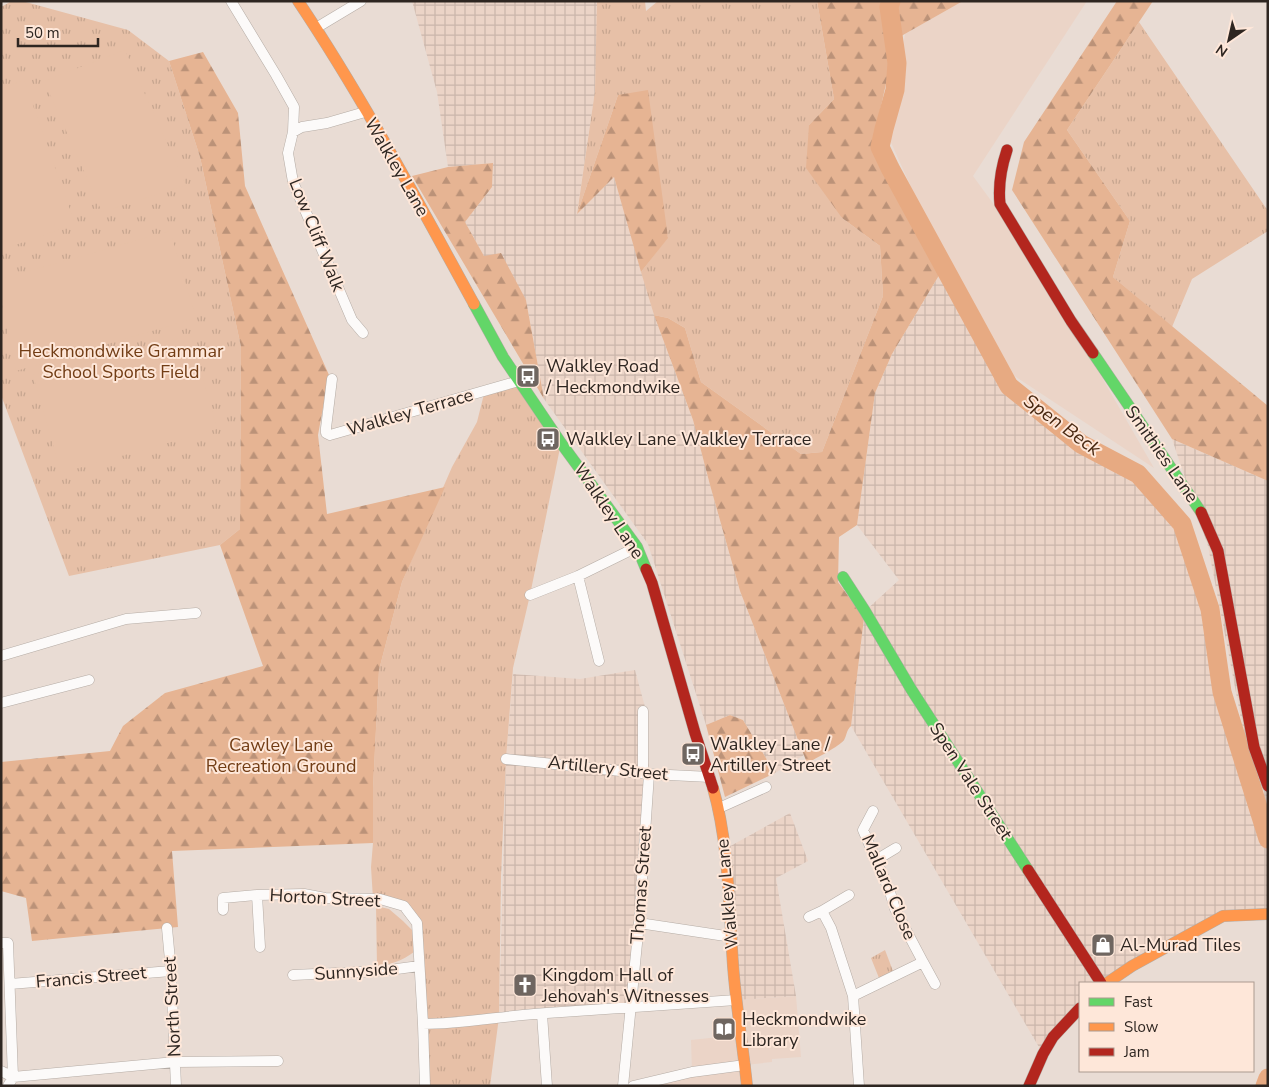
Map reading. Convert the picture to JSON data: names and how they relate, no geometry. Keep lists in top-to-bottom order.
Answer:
{
  "streets": {
    "street": [
      "Walkley Lane",
      "Low Cliff Walk",
      "Walkley Terrace",
      "Smithies Lane",
      "Artillery Street",
      "Spen Vale Street",
      "Thomas Street",
      "Mallard Close",
      "Horton Street",
      "Sunnyside",
      "Francis Street",
      "North Street"
    ]
  },
  "crossings": [
    ["Walkley Lane", "Walkley Terrace"],
    ["Walkley Lane", "Artillery Street"],
    ["Artillery Street", "Thomas Street"],
    ["Horton Street", "Sunnyside"],
    ["Francis Street", "North Street"]
  ],
  "water": ["Spen Beck"],
  "parks": ["Heckmondwike Grammar School Sports Field", "Cawley Lane Recreation Ground"],
  "places": {
    "bus stop": ["Walkley Road / Heckmondwike", "Walkley Lane Walkley Terrace", "Walkley Lane / Artillery Street"],
    "shop": ["Al-Murad Tiles"],
    "church": ["Kingdom Hall of Jehovah's Witnesses"],
    "library": ["Heckmondwike Library"]
  },
  "legend": ["Fast", "Slow", "Jam"],
  "scale_bar": "50 m",
  "north": "bottom left"
}
